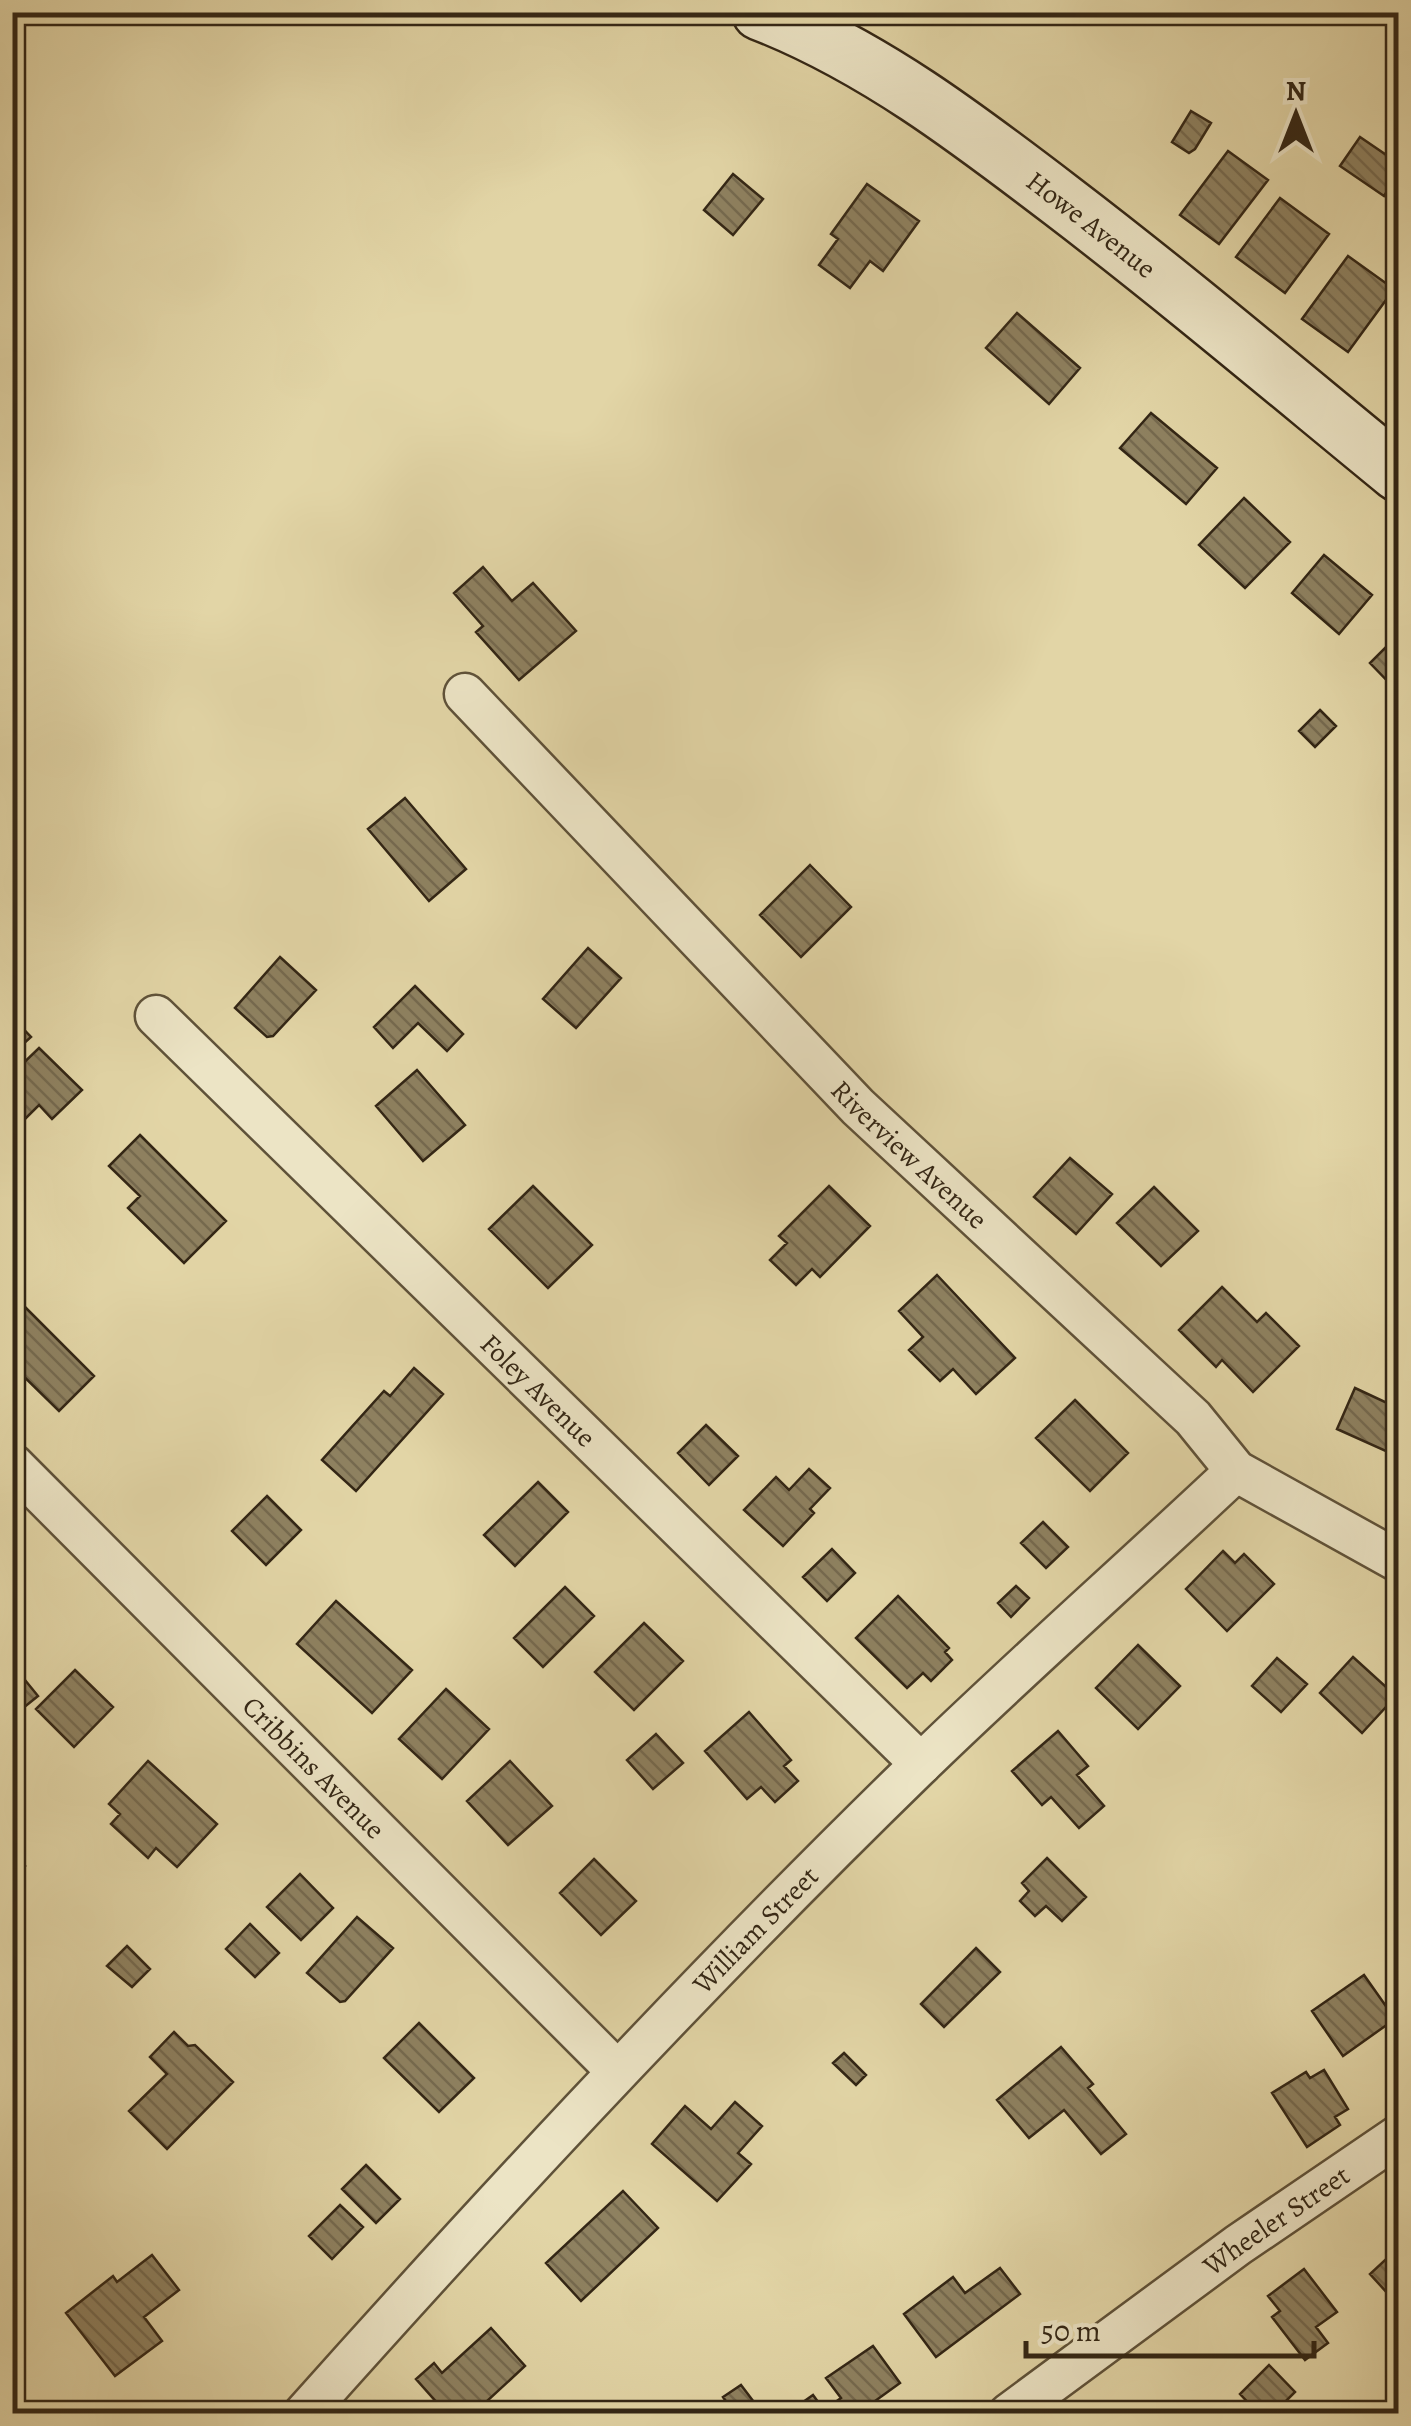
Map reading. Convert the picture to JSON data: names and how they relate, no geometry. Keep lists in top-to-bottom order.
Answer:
{
  "streets": {
    "main road": ["Howe Avenue"],
    "street": [
      "Riverview Avenue",
      "Foley Avenue",
      "Cribbins Avenue",
      "William Street",
      "Wheeler Street"
    ]
  },
  "crossings": [
    ["Riverview Avenue", "William Street"],
    ["Foley Avenue", "William Street"],
    ["Cribbins Avenue", "William Street"]
  ],
  "scale_bar": "50 m",
  "north": "top"
}
